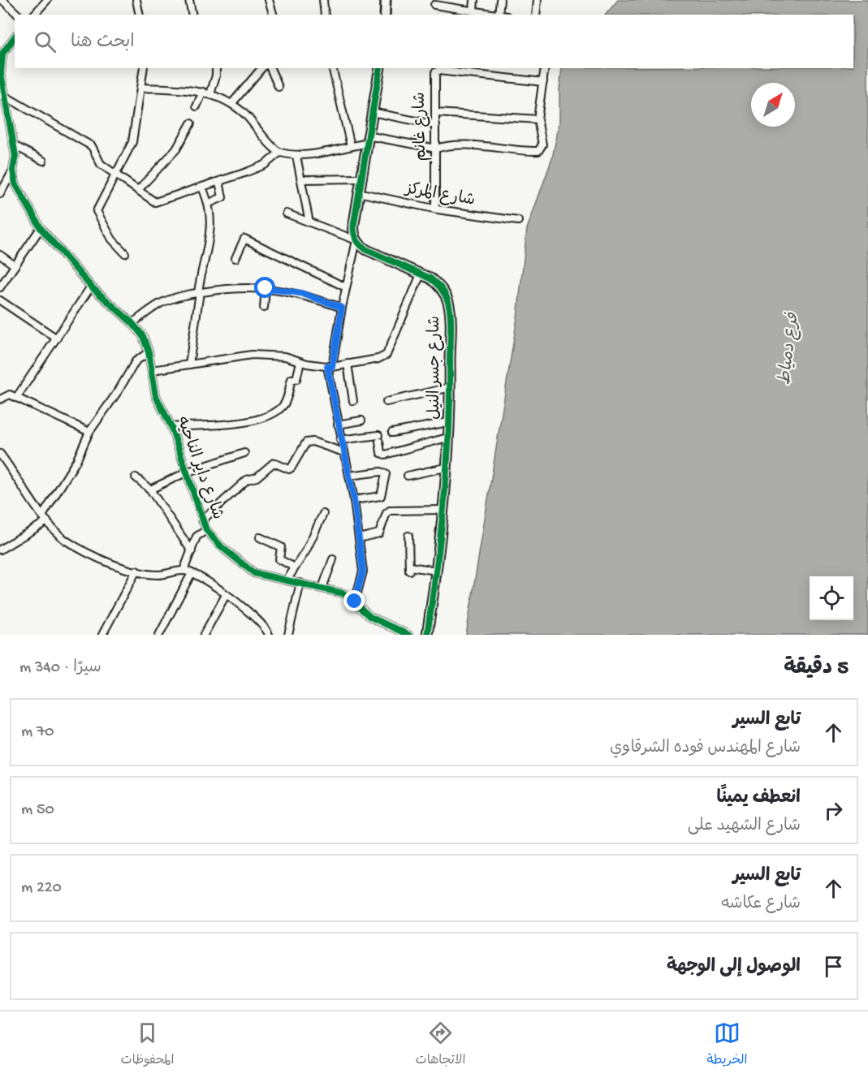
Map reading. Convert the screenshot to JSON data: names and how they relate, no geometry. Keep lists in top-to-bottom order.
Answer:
{
  "streets": {
    "street": [
      "شارع غانم",
      "شارع المركز",
      "شارع جسر النيل",
      "شارع داير الناحيه"
    ]
  },
  "water": ["فرع دمياط"],
  "north": "top right",
  "page": {
    "search": "ابحث هنا",
    "heading": ["5 دقيقة", "سيرًا · 340 m"],
    "list": [
      ["تابع السير", "شارع المهندس فوده الشرقاوي", "70 m"],
      ["انعطف يمينًا", "شارع الشهيد على", "50 m"],
      ["تابع السير", "شارع عكاشه", "220 m"],
      "الوصول إلى الوجهة"
    ],
    "nav": ["الخريطة", "الاتجاهات", "المحفوظات"]
  }
}
